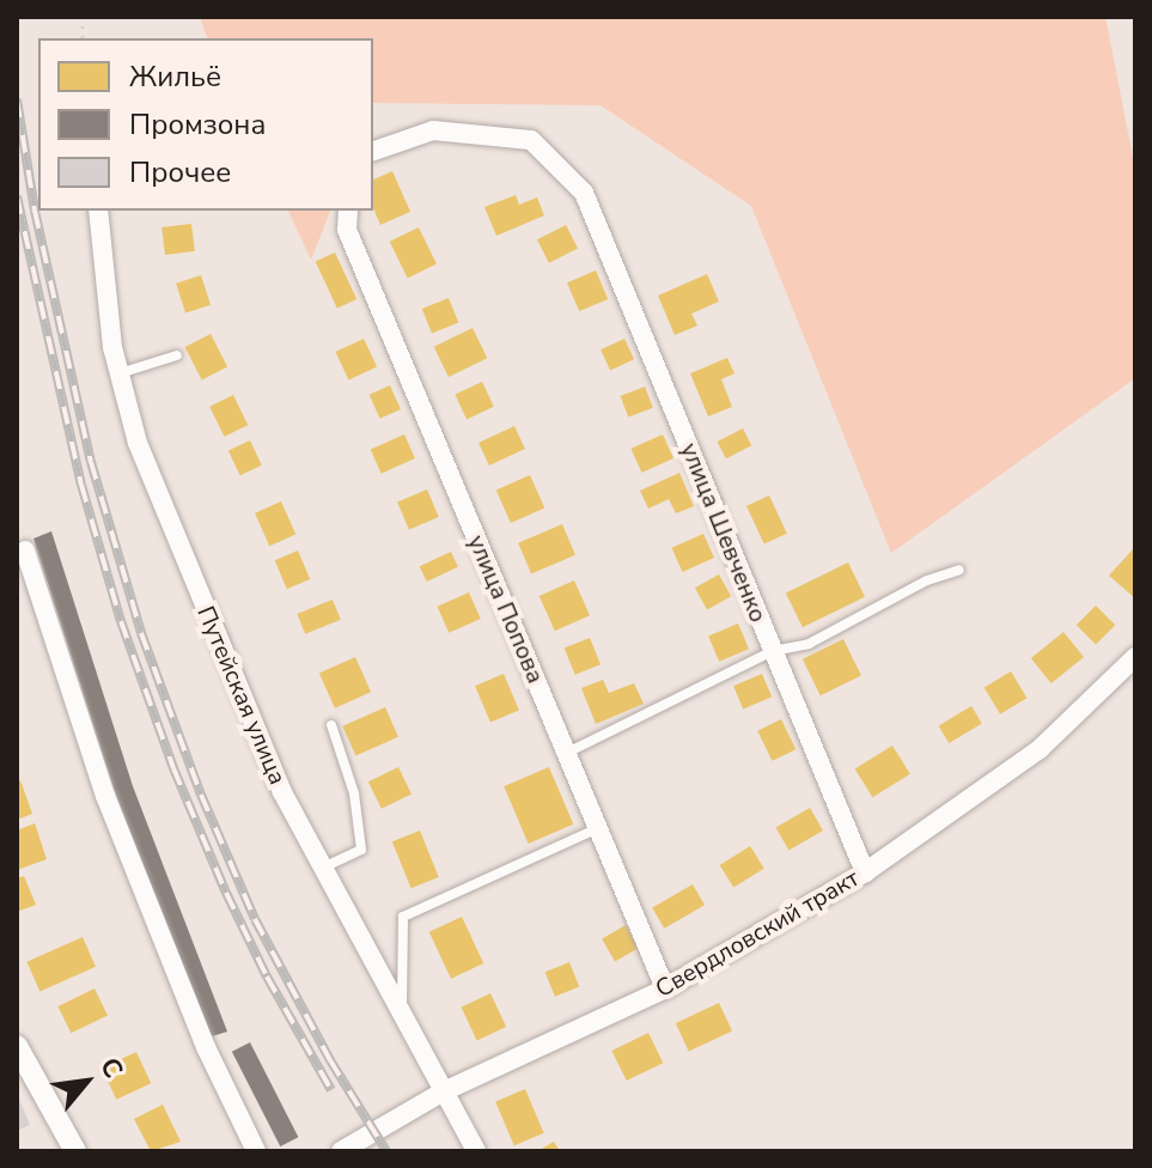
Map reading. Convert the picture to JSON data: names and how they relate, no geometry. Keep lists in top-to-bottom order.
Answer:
{
  "streets": {
    "street": [
      "улица Шевченко",
      "улица Попова",
      "Путейская улица",
      "Свердловский тракт"
    ]
  },
  "crossings": [
    ["улица Шевченко", "Свердловский тракт"],
    ["улица Попова", "Свердловский тракт"],
    ["Путейская улица", "Свердловский тракт"]
  ],
  "legend": ["Жильё", "Промзона", "Прочее"],
  "north": "top right"
}
